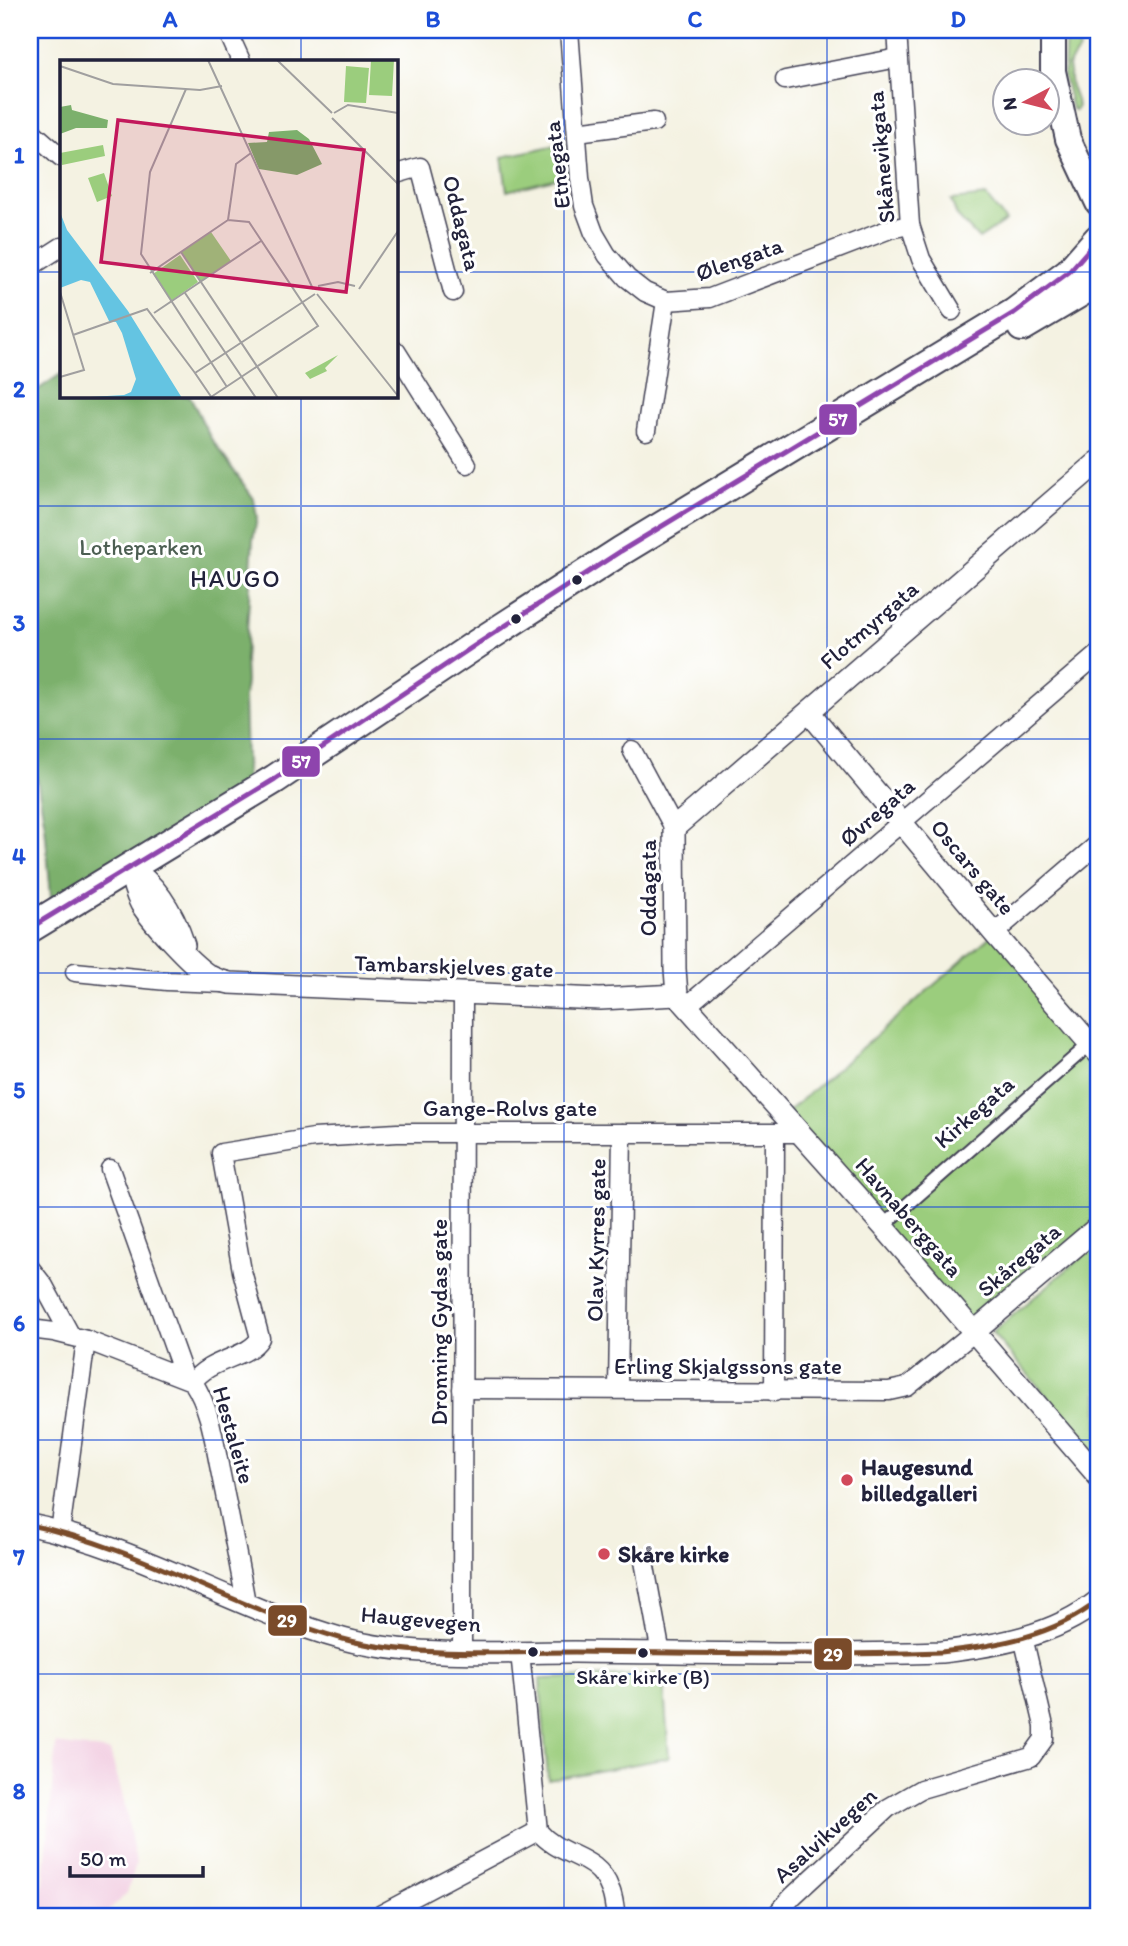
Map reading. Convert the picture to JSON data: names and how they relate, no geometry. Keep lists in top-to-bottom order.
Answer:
{
  "streets": {
    "street": [
      "Skånevikgata",
      "Etnegata",
      "Oddagata",
      "Ølengata",
      "Flotmyrgata",
      "Øvregata",
      "Oscars gate",
      "Tambarskjelves gate",
      "Gange-Rolvs gate",
      "Kirkegata",
      "Havnaberggata",
      "Olav Kyrres gate",
      "Skåregata",
      "Dronning Gydas gate",
      "Erling Skjalgssons gate",
      "Hestaleite",
      "Haugevegen",
      "Asalvikvegen"
    ]
  },
  "crossings": [
    ["Skånevikgata", "Ølengata"],
    ["Etnegata", "Ølengata"],
    ["Oddagata", "Flotmyrgata"],
    ["Oddagata", "Øvregata"],
    ["Oddagata", "Tambarskjelves gate"],
    ["Oddagata", "Havnaberggata"],
    ["Flotmyrgata", "Oscars gate"],
    ["Øvregata", "Oscars gate"],
    ["Øvregata", "Tambarskjelves gate"],
    ["Øvregata", "Havnaberggata"],
    ["Oscars gate", "Kirkegata"],
    ["Tambarskjelves gate", "Havnaberggata"],
    ["Tambarskjelves gate", "Dronning Gydas gate"],
    ["Gange-Rolvs gate", "Havnaberggata"],
    ["Gange-Rolvs gate", "Olav Kyrres gate"],
    ["Gange-Rolvs gate", "Dronning Gydas gate"],
    ["Gange-Rolvs gate", "Hestaleite"],
    ["Kirkegata", "Havnaberggata"],
    ["Havnaberggata", "Skåregata"],
    ["Havnaberggata", "Erling Skjalgssons gate"],
    ["Olav Kyrres gate", "Erling Skjalgssons gate"],
    ["Skåregata", "Erling Skjalgssons gate"],
    ["Dronning Gydas gate", "Erling Skjalgssons gate"],
    ["Dronning Gydas gate", "Haugevegen"],
    ["Hestaleite", "Haugevegen"],
    ["Haugevegen", "Asalvikvegen"]
  ],
  "districts": ["HAUGO"],
  "parks": ["Lotheparken"],
  "places": ["Haugesund billedgalleri", "Skåre kirke", "Skåre kirke (B)"],
  "lines": ["transit line 57", "transit line 29"],
  "scale_bar": "50 m",
  "north": "left",
  "grid": {
    "columns": [
      "A",
      "B",
      "C",
      "D"
    ],
    "rows": [
      "1",
      "2",
      "3",
      "4",
      "5",
      "6",
      "7",
      "8"
    ]
  }
}
